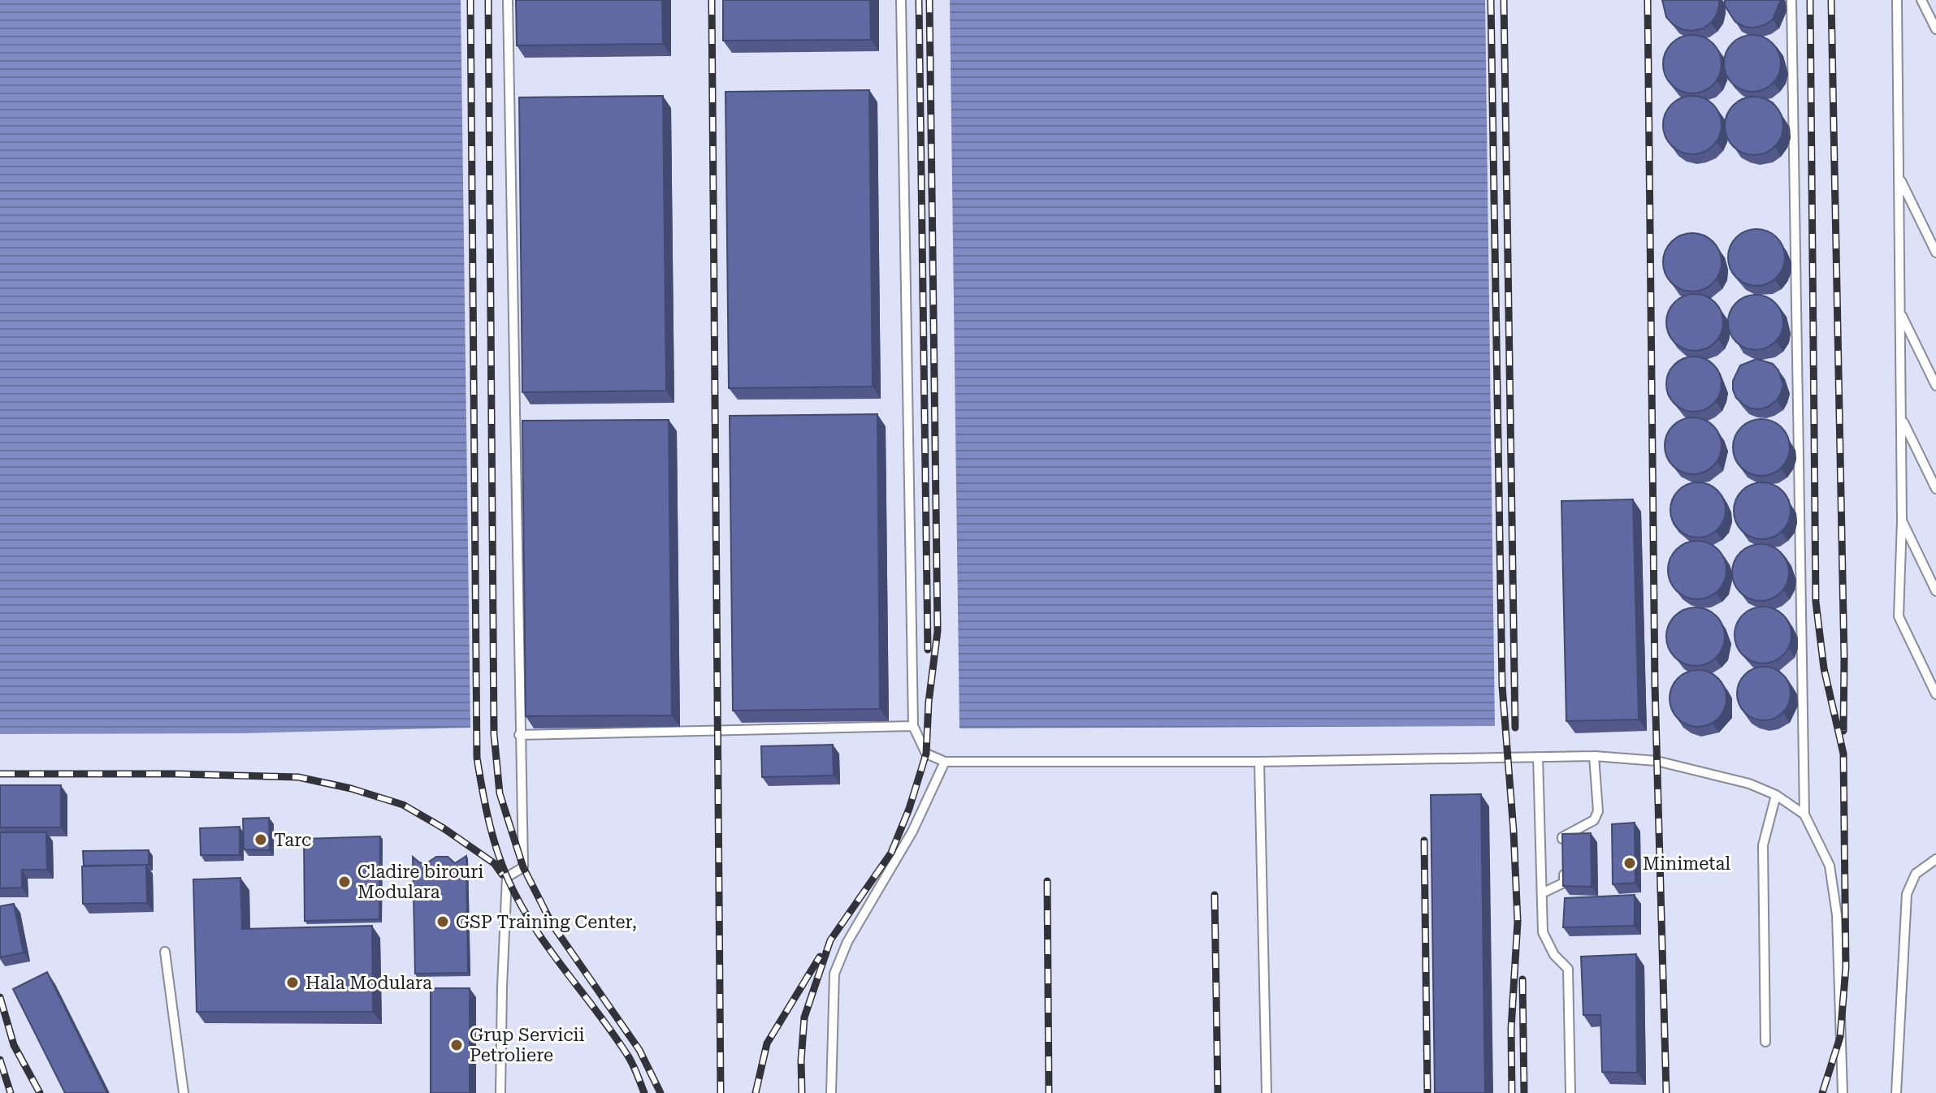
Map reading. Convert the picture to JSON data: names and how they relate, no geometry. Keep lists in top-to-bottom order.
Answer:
{
  "places": [
    "Tarc",
    "Minimetal",
    "Cladire birouri Modulara",
    "GSP Training Center,",
    "Hala Modulara",
    "Grup Servicii Petroliere"
  ]
}
